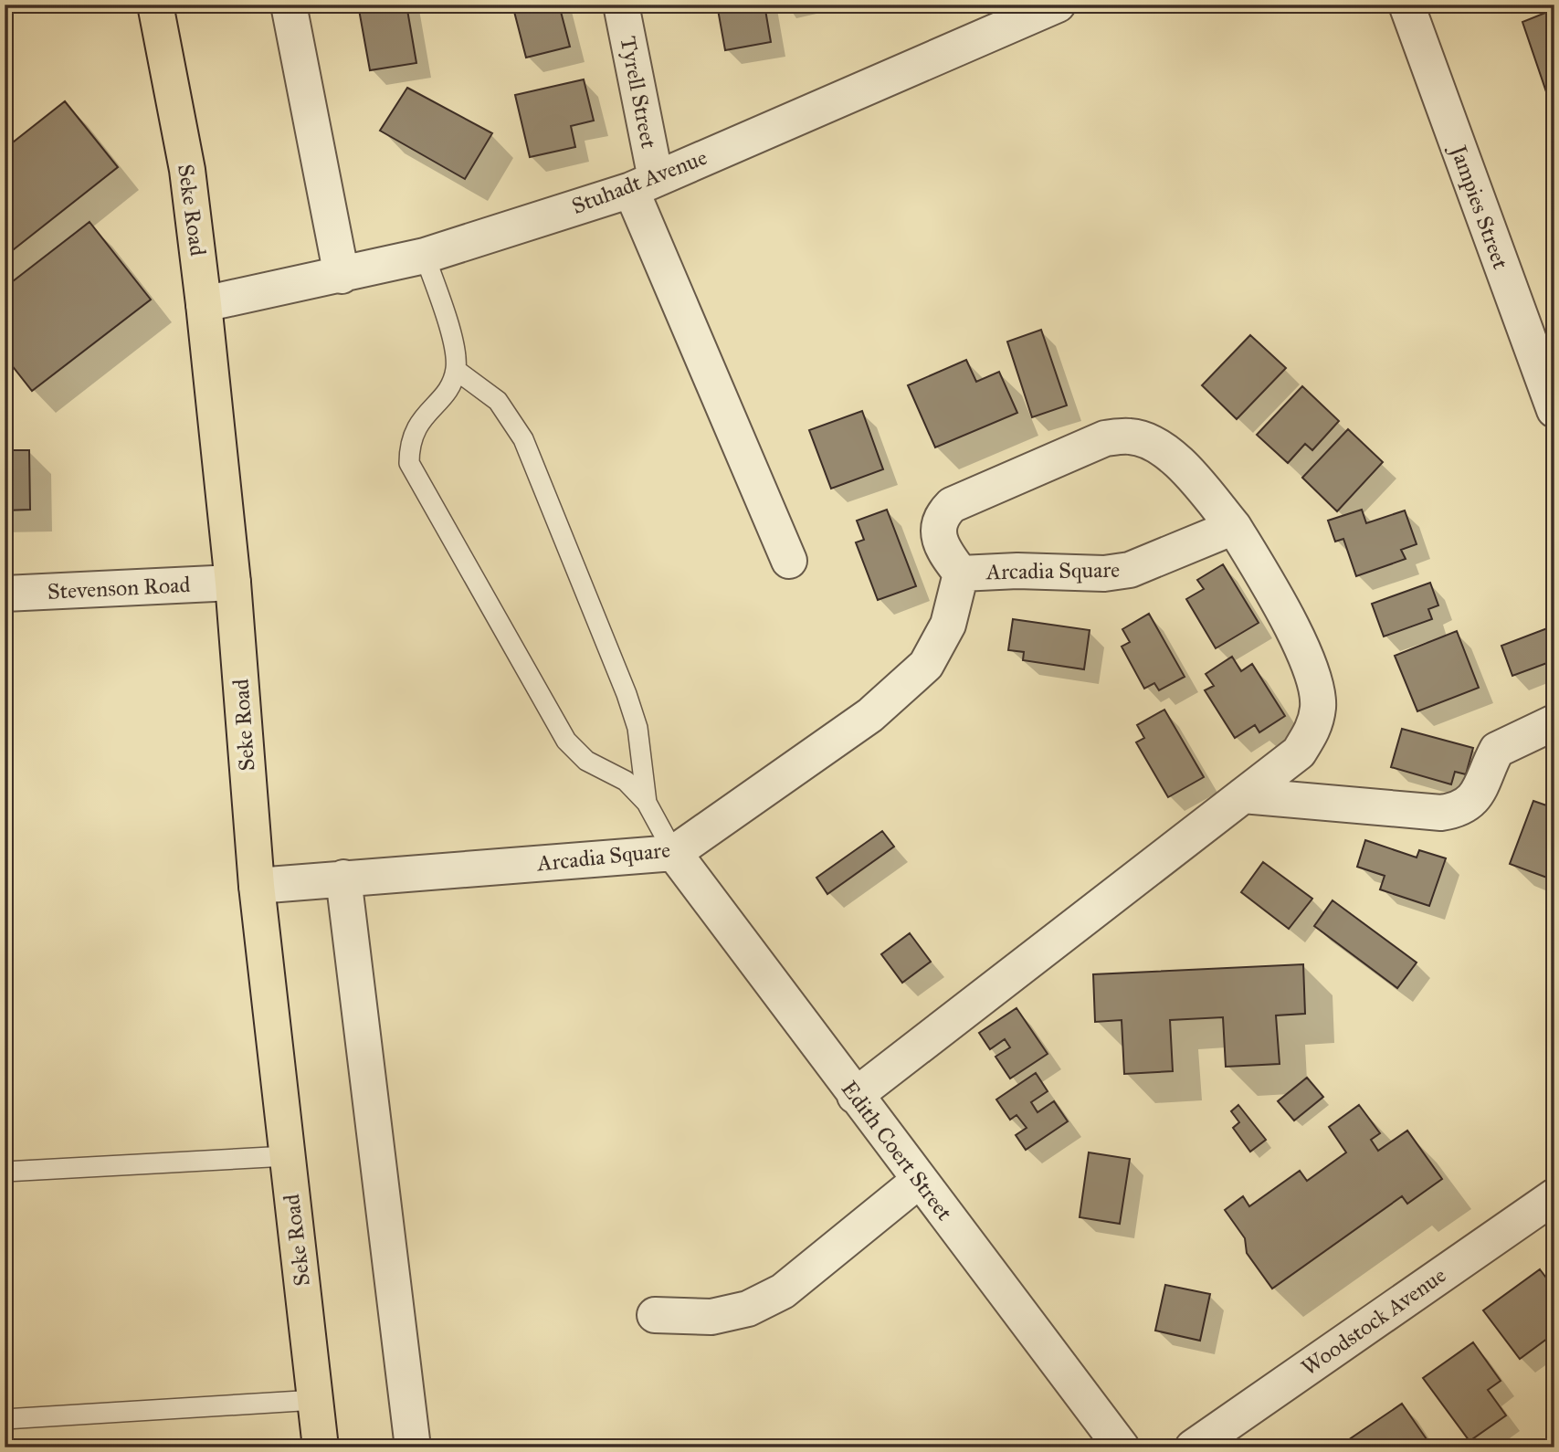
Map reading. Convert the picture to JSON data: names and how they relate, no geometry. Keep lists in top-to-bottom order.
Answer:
{
  "streets": {
    "main road": ["Seke Road"],
    "street": [
      "Tyrell Street",
      "Stuhadt Avenue",
      "Jampies Street",
      "Arcadia Square",
      "Stevenson Road",
      "Edith Coert Street",
      "Woodstock Avenue"
    ]
  },
  "crossings": [
    ["Tyrell Street", "Stuhadt Avenue"],
    ["Stuhadt Avenue", "Seke Road"],
    ["Seke Road", "Arcadia Square"],
    ["Seke Road", "Stevenson Road"],
    ["Arcadia Square", "Edith Coert Street"]
  ]
}
